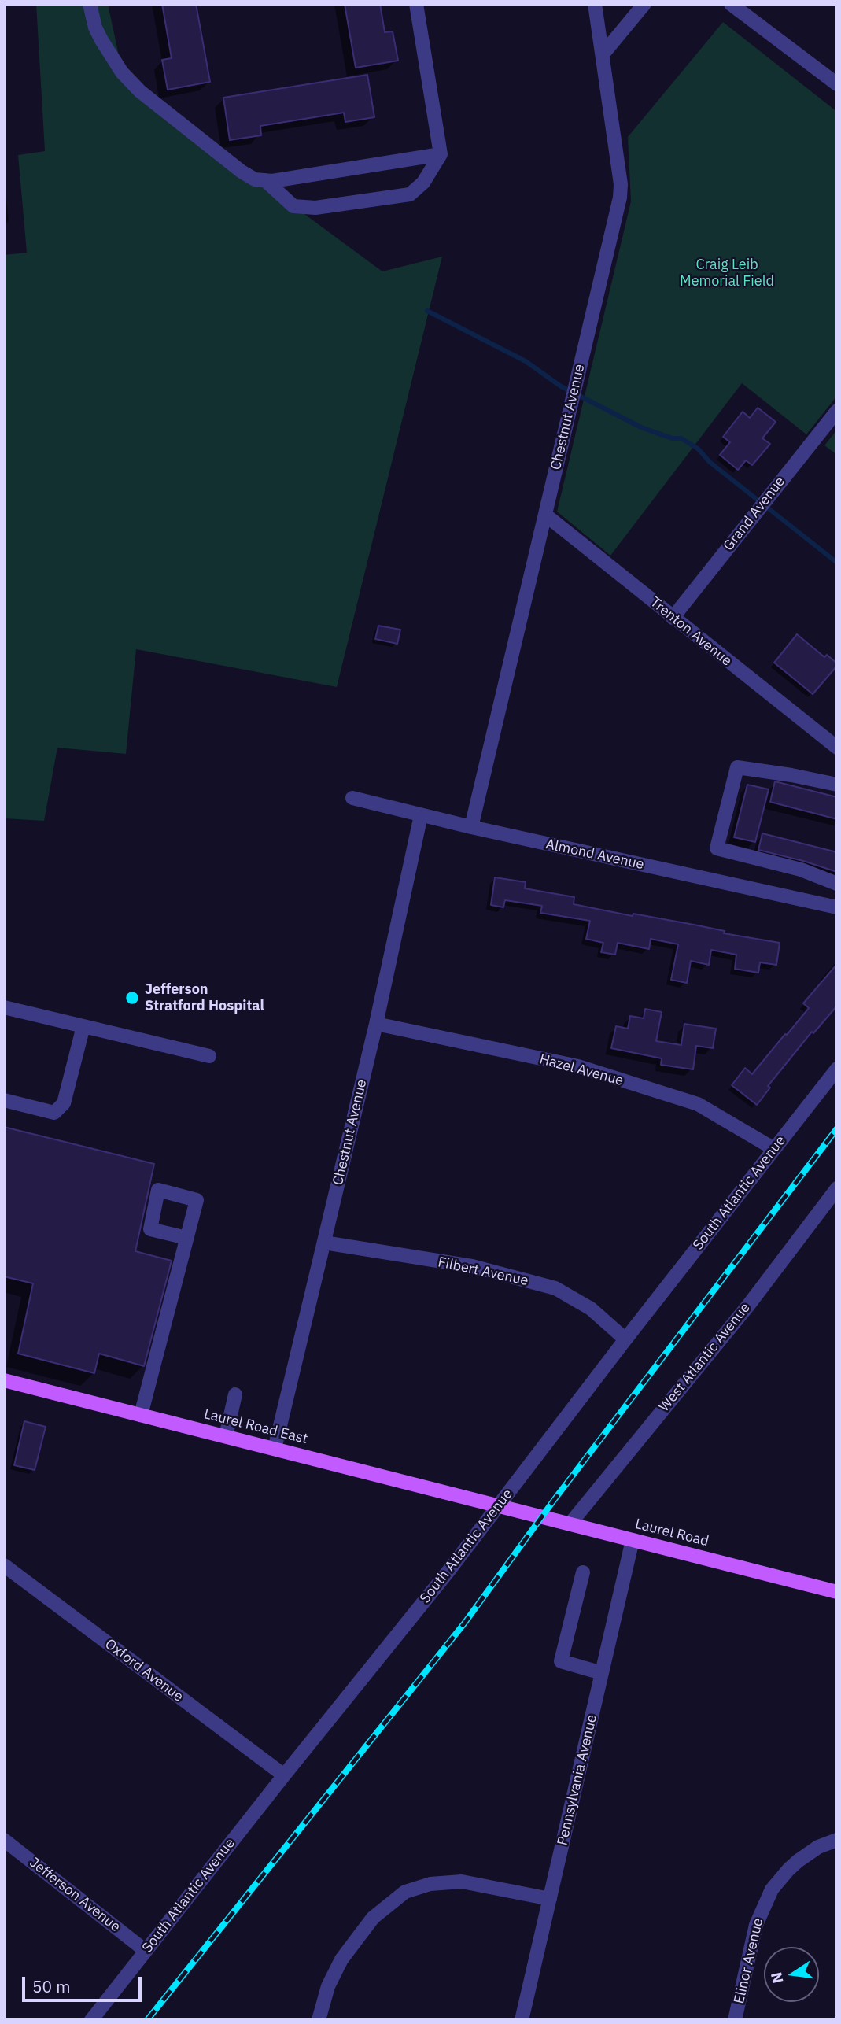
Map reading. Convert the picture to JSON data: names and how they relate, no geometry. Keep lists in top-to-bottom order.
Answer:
{
  "streets": {
    "main road": ["Laurel Road East", "Laurel Road"],
    "street": [
      "Chestnut Avenue",
      "Grand Avenue",
      "Trenton Avenue",
      "Almond Avenue",
      "Hazel Avenue",
      "South Atlantic Avenue",
      "Filbert Avenue",
      "West Atlantic Avenue",
      "Oxford Avenue",
      "Pennsylvania Avenue",
      "Jefferson Avenue",
      "Elinor Avenue"
    ]
  },
  "crossings": [
    ["Chestnut Avenue", "Trenton Avenue"],
    ["Chestnut Avenue", "Almond Avenue"],
    ["Chestnut Avenue", "Hazel Avenue"],
    ["Chestnut Avenue", "Filbert Avenue"],
    ["Chestnut Avenue", "Laurel Road East"],
    ["Grand Avenue", "Trenton Avenue"],
    ["Hazel Avenue", "South Atlantic Avenue"],
    ["South Atlantic Avenue", "Filbert Avenue"],
    ["South Atlantic Avenue", "Laurel Road East"],
    ["South Atlantic Avenue", "Laurel Road"],
    ["South Atlantic Avenue", "Oxford Avenue"],
    ["South Atlantic Avenue", "Jefferson Avenue"],
    ["West Atlantic Avenue", "Laurel Road"],
    ["Laurel Road East", "Laurel Road"],
    ["Laurel Road", "Pennsylvania Avenue"]
  ],
  "parks": ["Craig Leib Memorial Field"],
  "places": ["Jefferson Stratford Hospital"],
  "scale_bar": "50 m",
  "north": "left"
}
